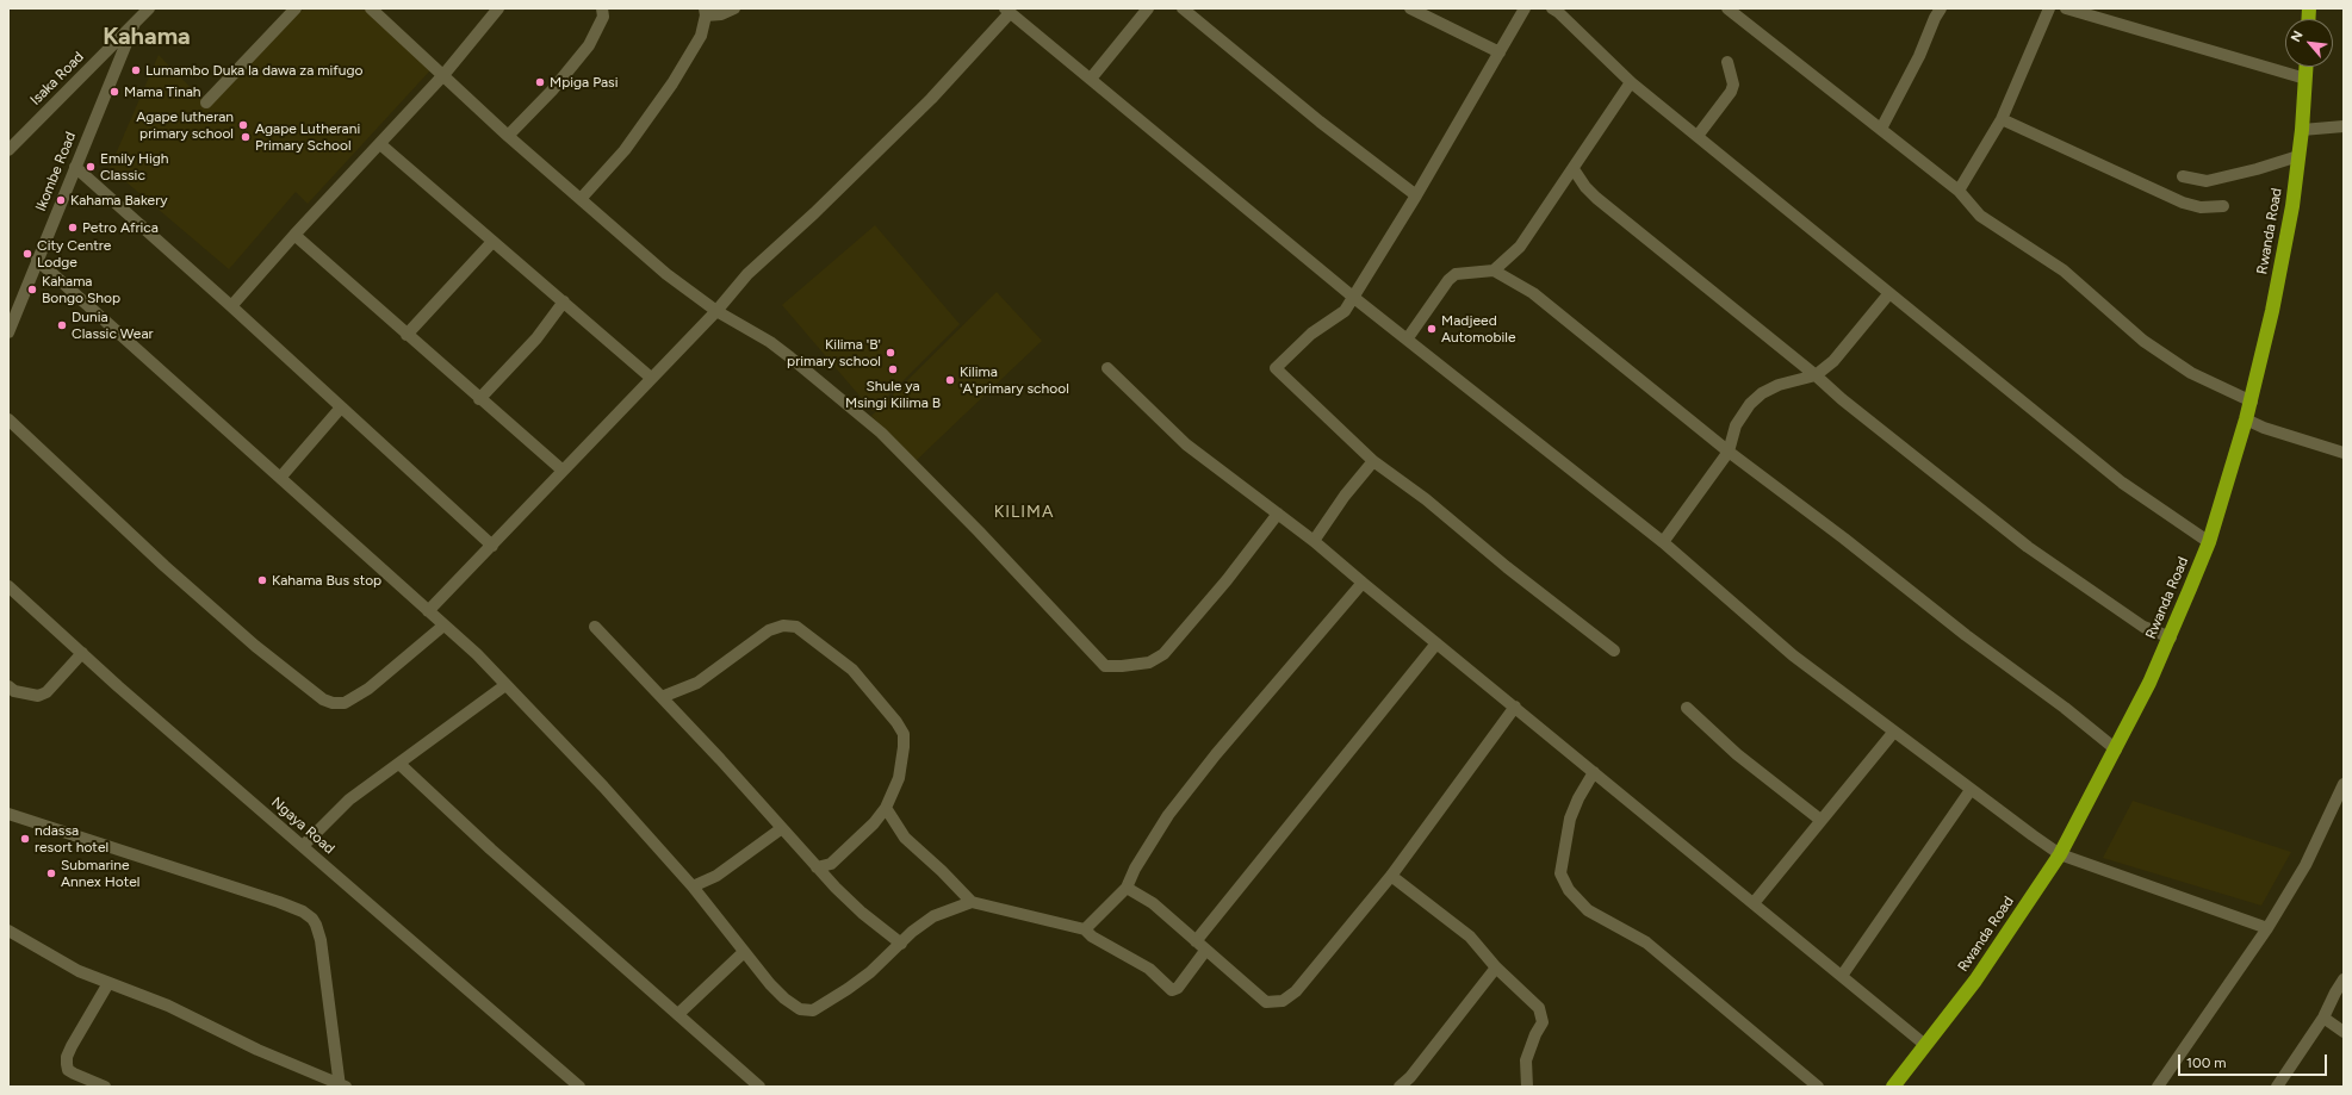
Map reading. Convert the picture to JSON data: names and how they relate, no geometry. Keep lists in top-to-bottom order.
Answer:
{
  "streets": {
    "highway": ["Rwanda Road"],
    "street": ["Isaka Road", "Ikombe Road", "Ngaya Road"]
  },
  "crossings": [
    ["Isaka Road", "Ikombe Road"]
  ],
  "districts": ["Kahama", "KILIMA"],
  "places": [
    "Lumambo Duka la dawa za mifugo",
    "Mpiga Pasi",
    "Mama Tinah",
    "Agape lutheran primary school",
    "Agape Lutherani Primary School",
    "Emily High Classic",
    "Kahama Bakery",
    "Petro Africa",
    "City Centre Lodge",
    "Kahama Bongo Shop",
    "Dunia Classic Wear",
    "Madjeed Automobile",
    "Kilima 'B' primary school",
    "Shule ya Msingi Kilima B",
    "Kilima 'A'primary school",
    "Kahama Bus stop",
    "ndassa resort hotel",
    "Submarine Annex Hotel"
  ],
  "scale_bar": "100 m",
  "north": "top left"
}
